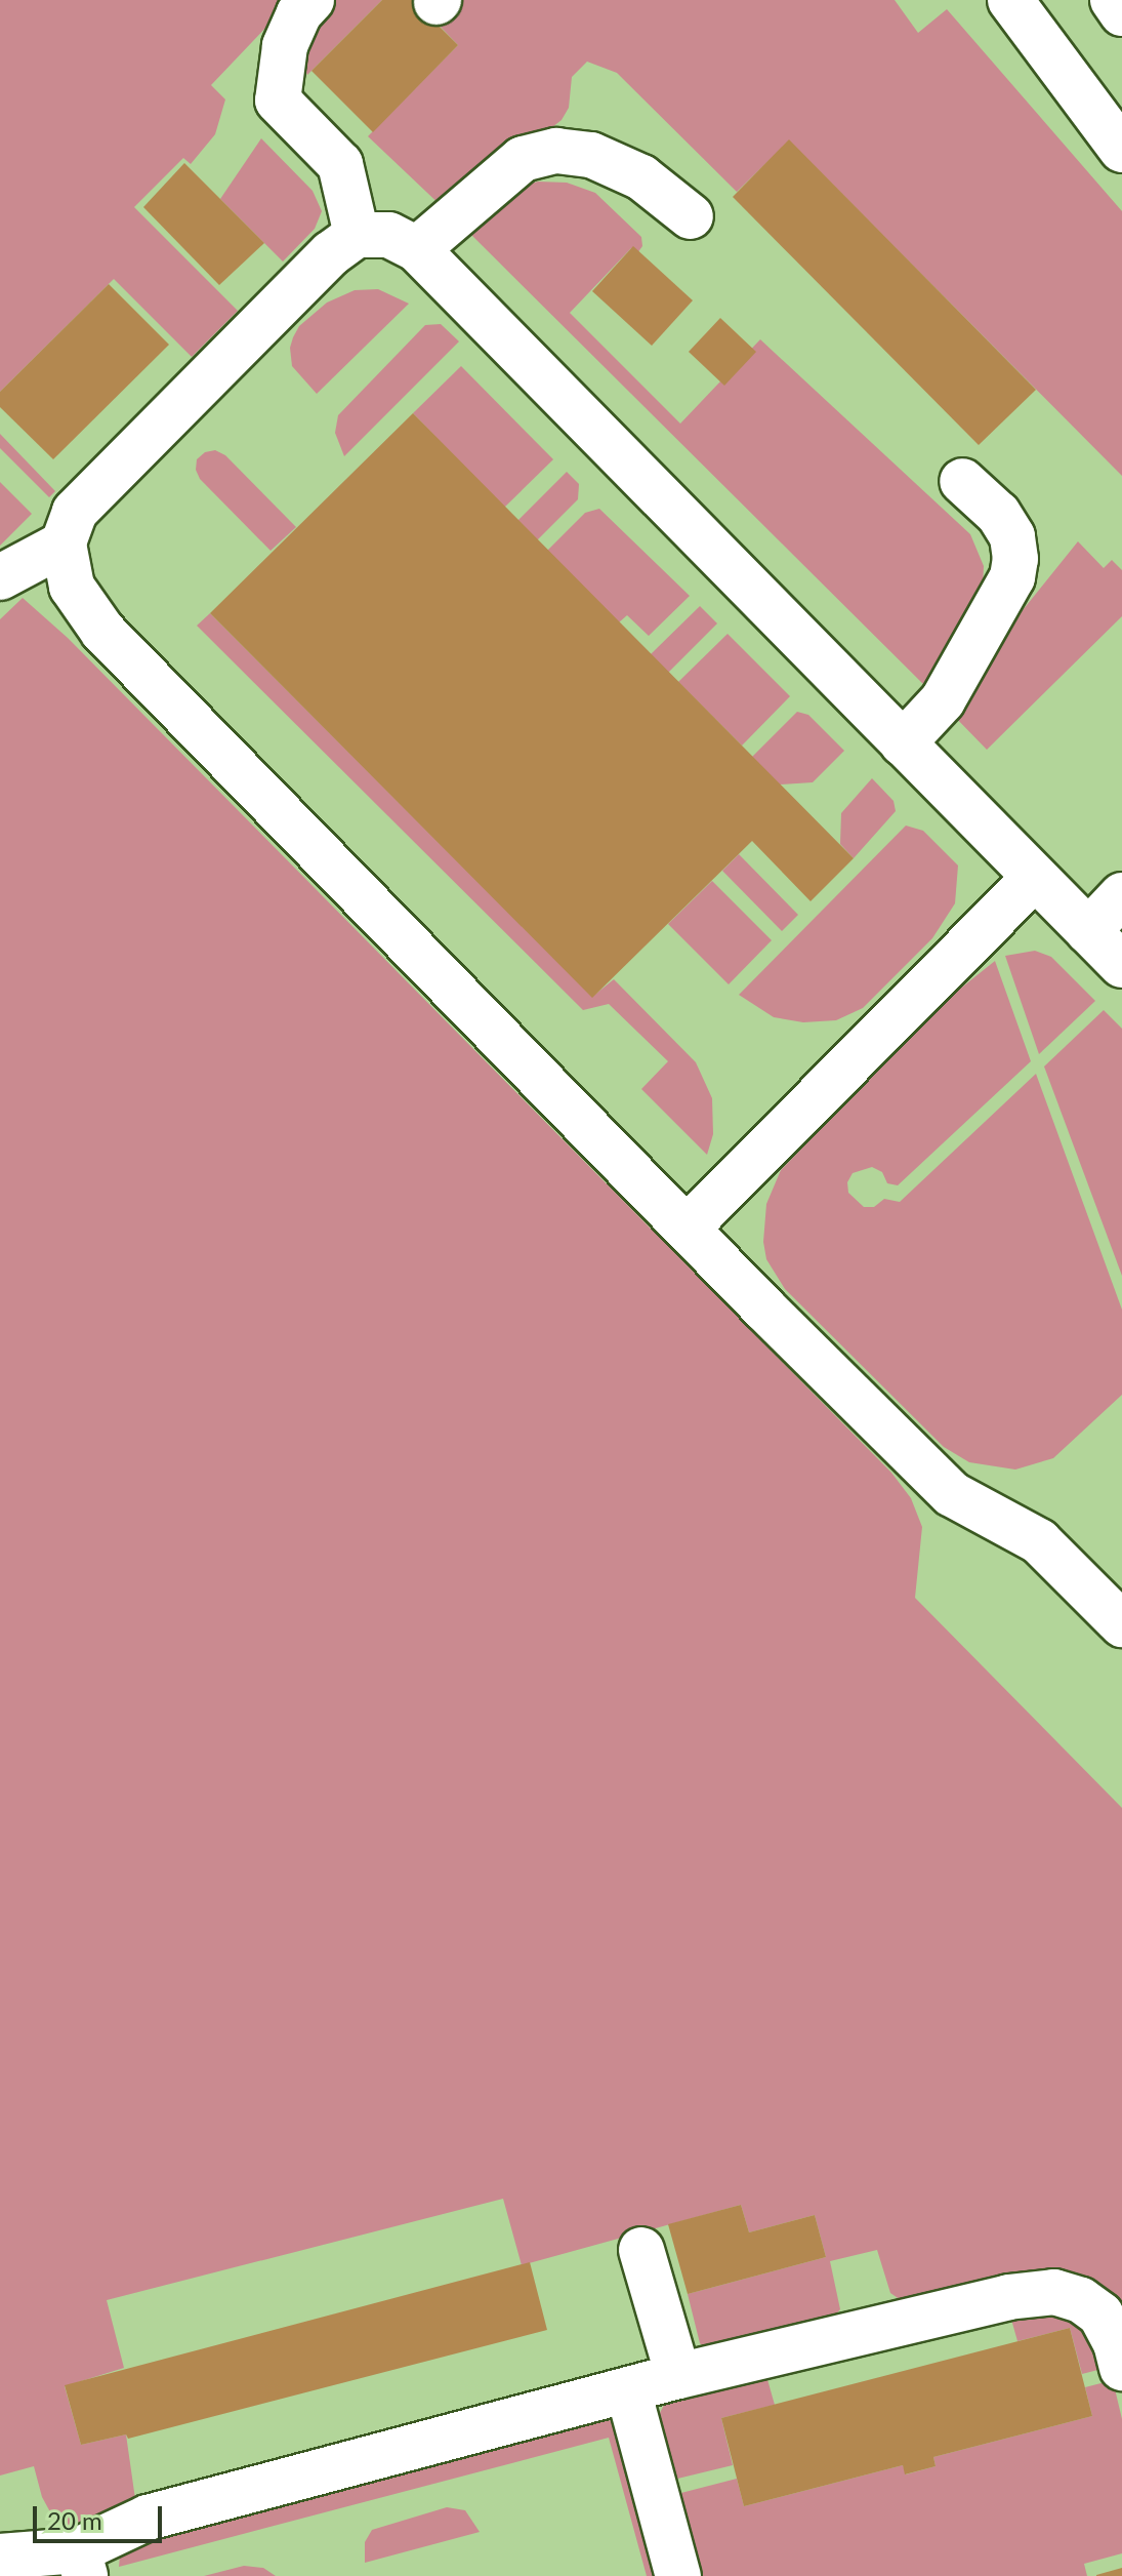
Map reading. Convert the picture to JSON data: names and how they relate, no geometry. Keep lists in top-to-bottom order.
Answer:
{
  "scale_bar": "20 m"
}
